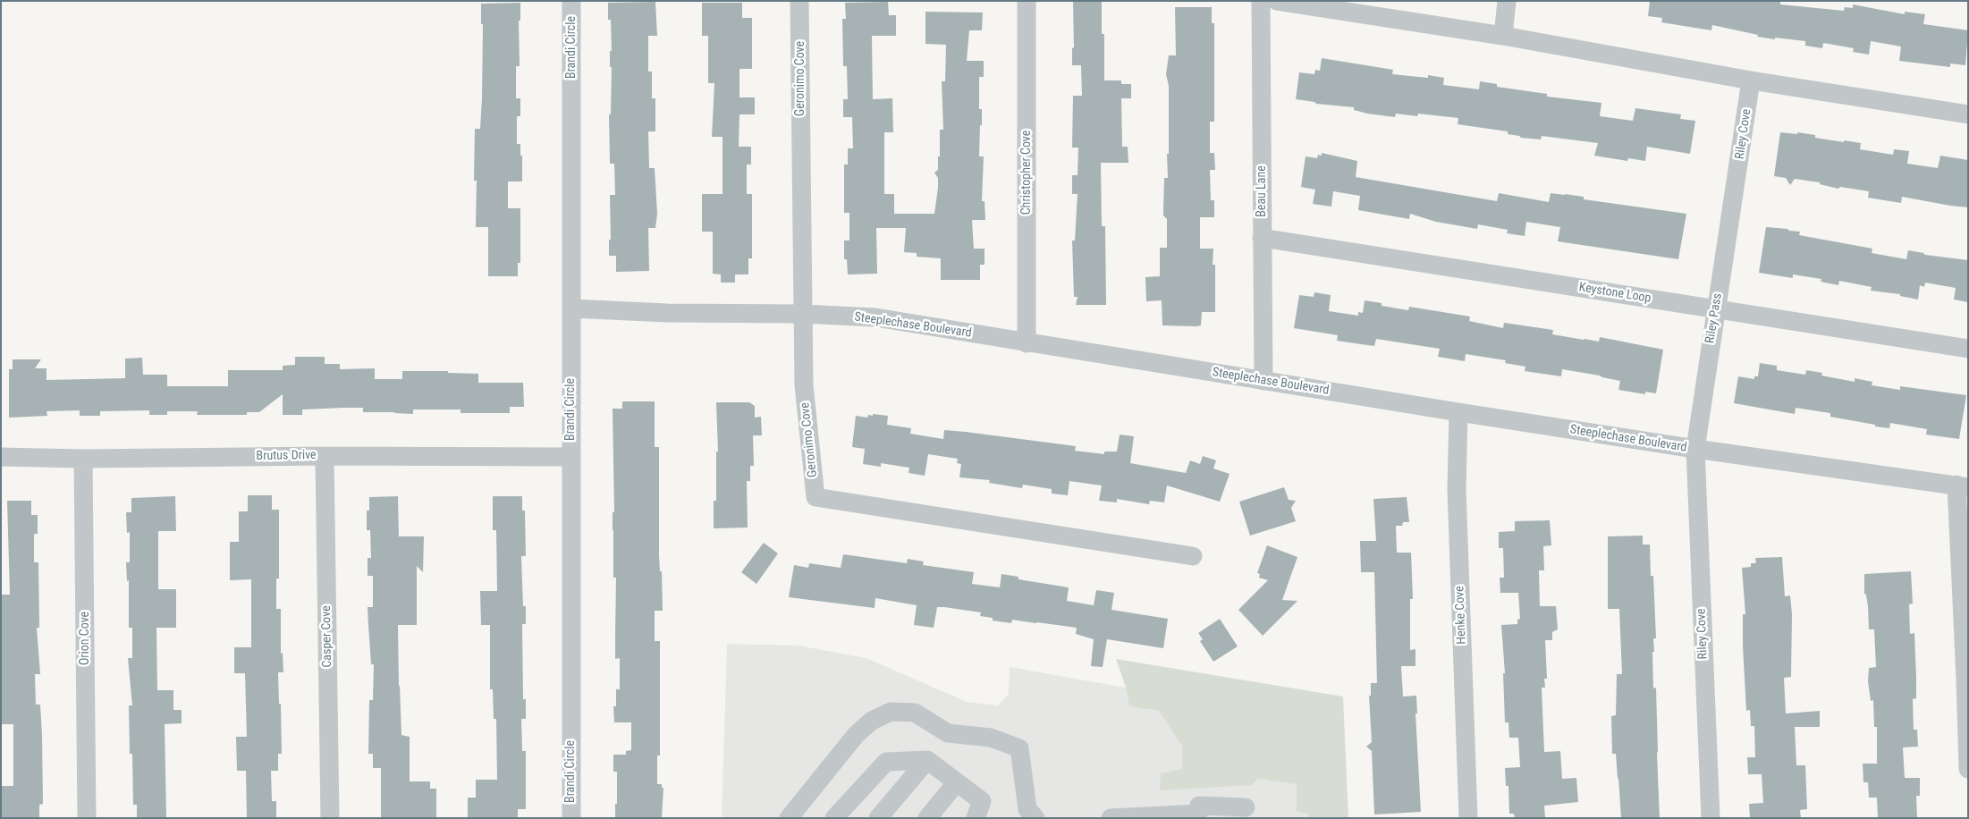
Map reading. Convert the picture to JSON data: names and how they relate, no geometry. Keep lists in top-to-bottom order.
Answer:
{
  "streets": {
    "street": [
      "Brandi Circle",
      "Geronimo Cove",
      "Riley Cove",
      "Christopher Cove",
      "Beau Lane",
      "Keystone Loop",
      "Riley Pass",
      "Steeplechase Boulevard",
      "Brutus Drive",
      "Henke Cove",
      "Casper Cove",
      "Orion Cove"
    ]
  },
  "crossings": [
    ["Brandi Circle", "Steeplechase Boulevard"],
    ["Brandi Circle", "Brutus Drive"],
    ["Geronimo Cove", "Steeplechase Boulevard"],
    ["Riley Cove", "Riley Pass"],
    ["Riley Cove", "Steeplechase Boulevard"],
    ["Christopher Cove", "Steeplechase Boulevard"],
    ["Beau Lane", "Keystone Loop"],
    ["Beau Lane", "Steeplechase Boulevard"],
    ["Keystone Loop", "Riley Pass"],
    ["Riley Pass", "Steeplechase Boulevard"],
    ["Steeplechase Boulevard", "Henke Cove"],
    ["Brutus Drive", "Casper Cove"],
    ["Brutus Drive", "Orion Cove"]
  ]
}
